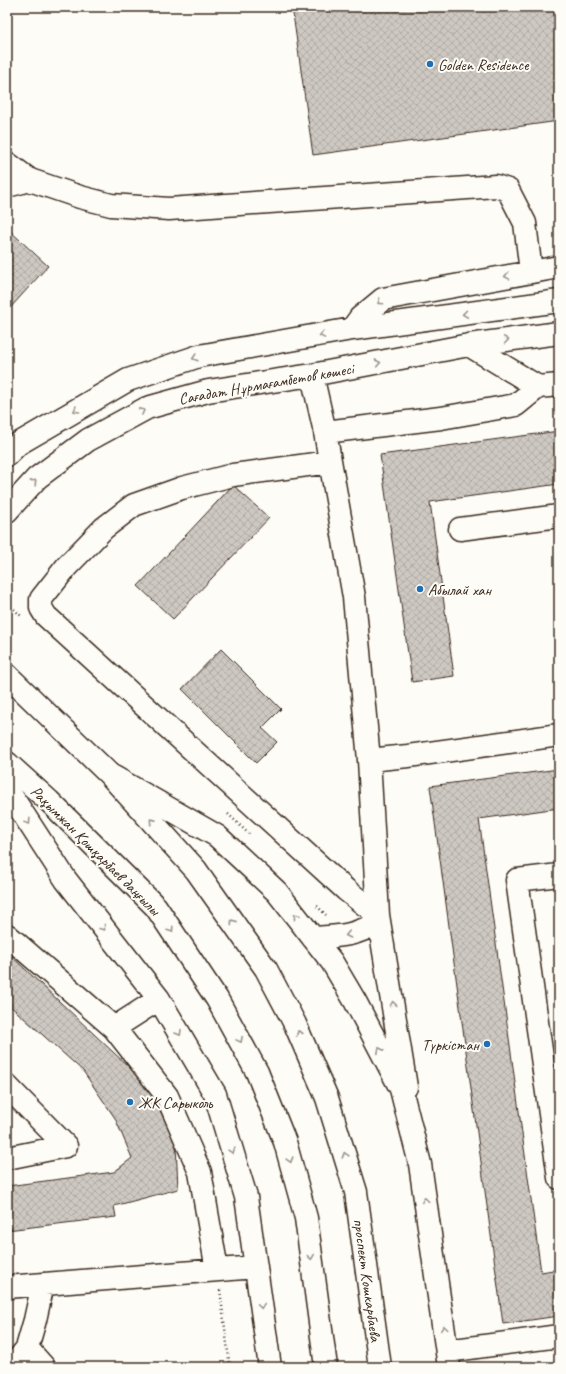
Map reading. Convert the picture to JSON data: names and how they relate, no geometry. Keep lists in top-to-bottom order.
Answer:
{
  "streets": {
    "street": ["Сағадат Нұрмағамбетов көшесі", "Рақымжан Қошқарбаев даңғылы", "проспект Кошкарбаева"]
  },
  "places": [
    "Golden Residence",
    "Абылай хан",
    "Түркістан",
    "ЖК Сарыколь"
  ]
}
